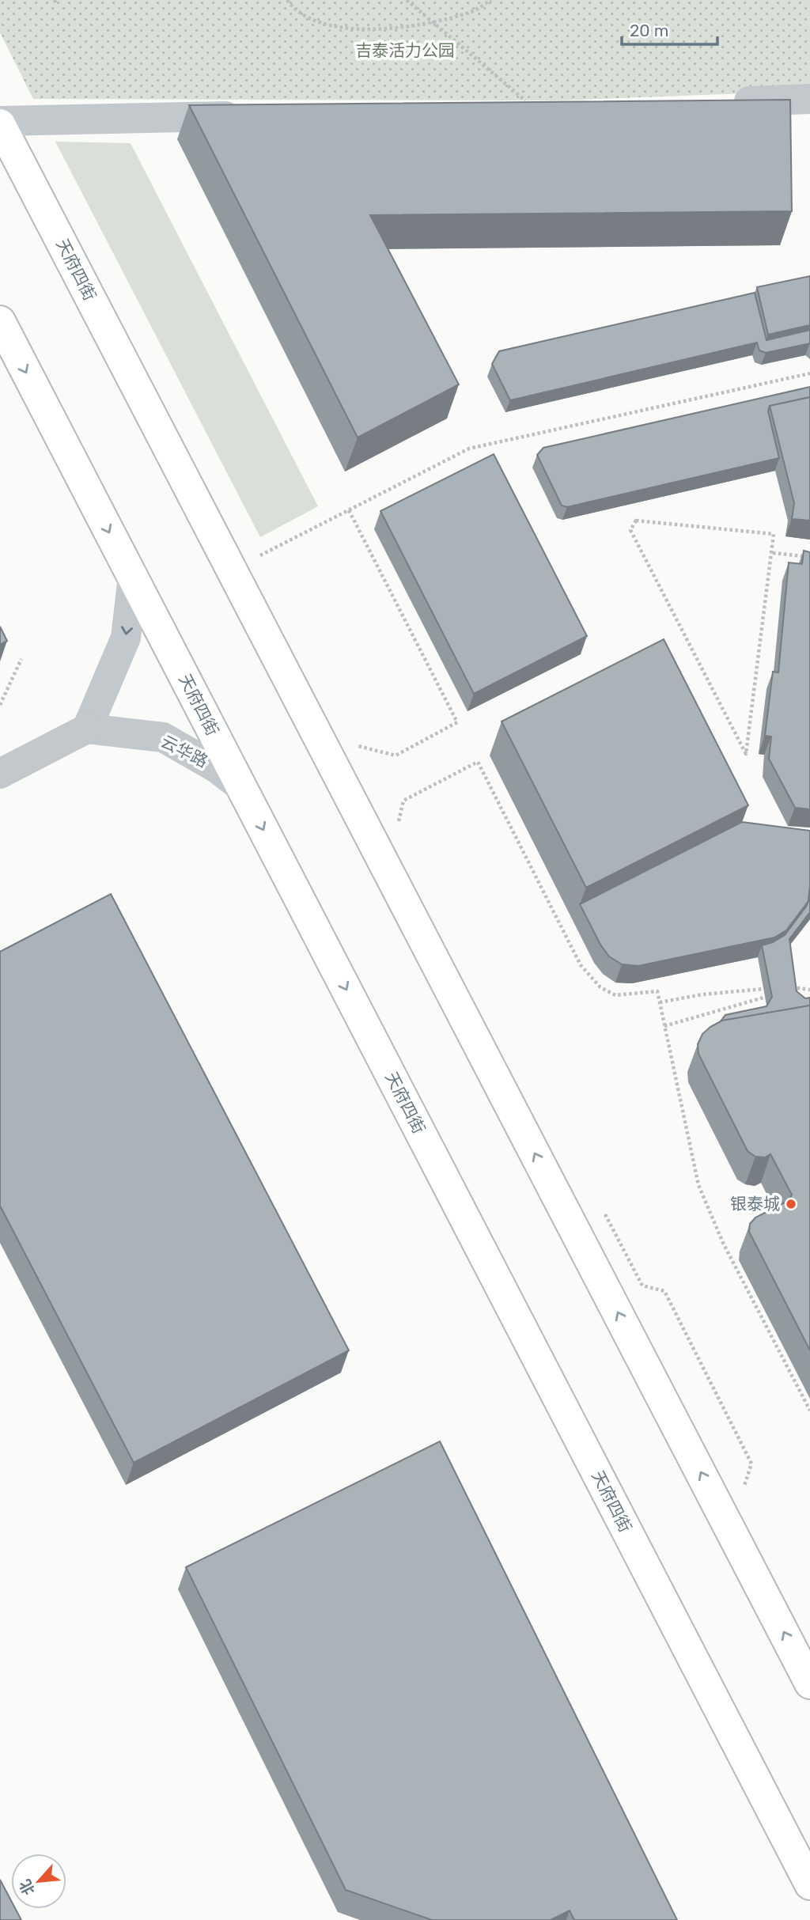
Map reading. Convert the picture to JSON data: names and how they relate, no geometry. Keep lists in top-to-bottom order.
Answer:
{
  "streets": {
    "main road": ["天府四街"],
    "street": ["云华路"]
  },
  "crossings": [
    ["天府四街", "云华路"]
  ],
  "parks": ["吉泰活力公园"],
  "places": ["银泰城"],
  "scale_bar": "20 m",
  "north": "bottom left"
}
